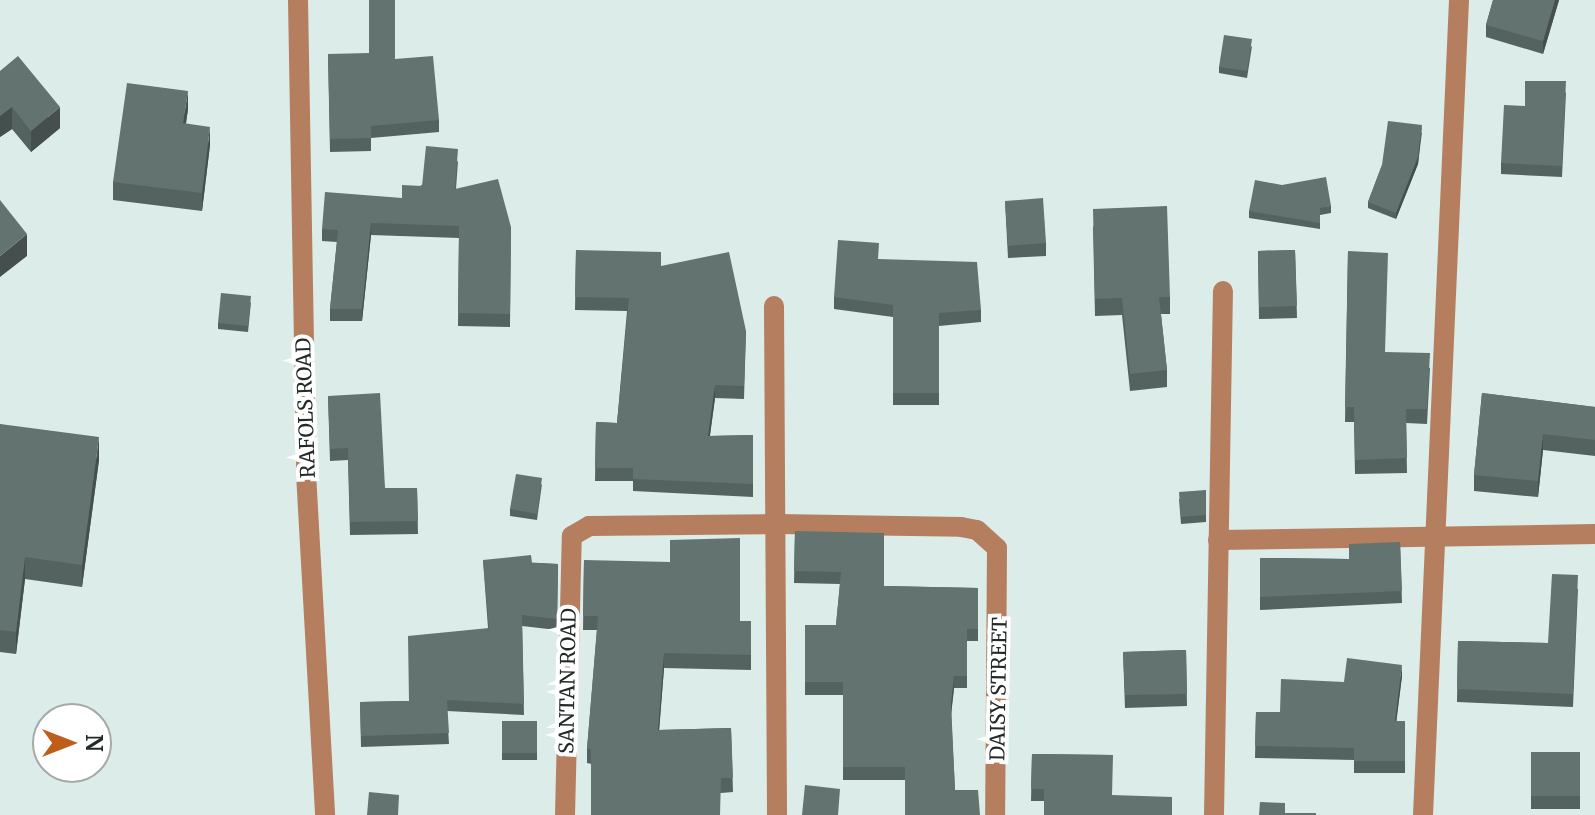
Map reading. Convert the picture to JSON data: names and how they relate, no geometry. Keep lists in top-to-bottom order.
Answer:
{
  "streets": {
    "street": ["RAFOLS ROAD", "SANTAN ROAD", "DAISY STREET"]
  },
  "crossings": [
    ["SANTAN ROAD", "DAISY STREET"]
  ],
  "north": "right"
}
